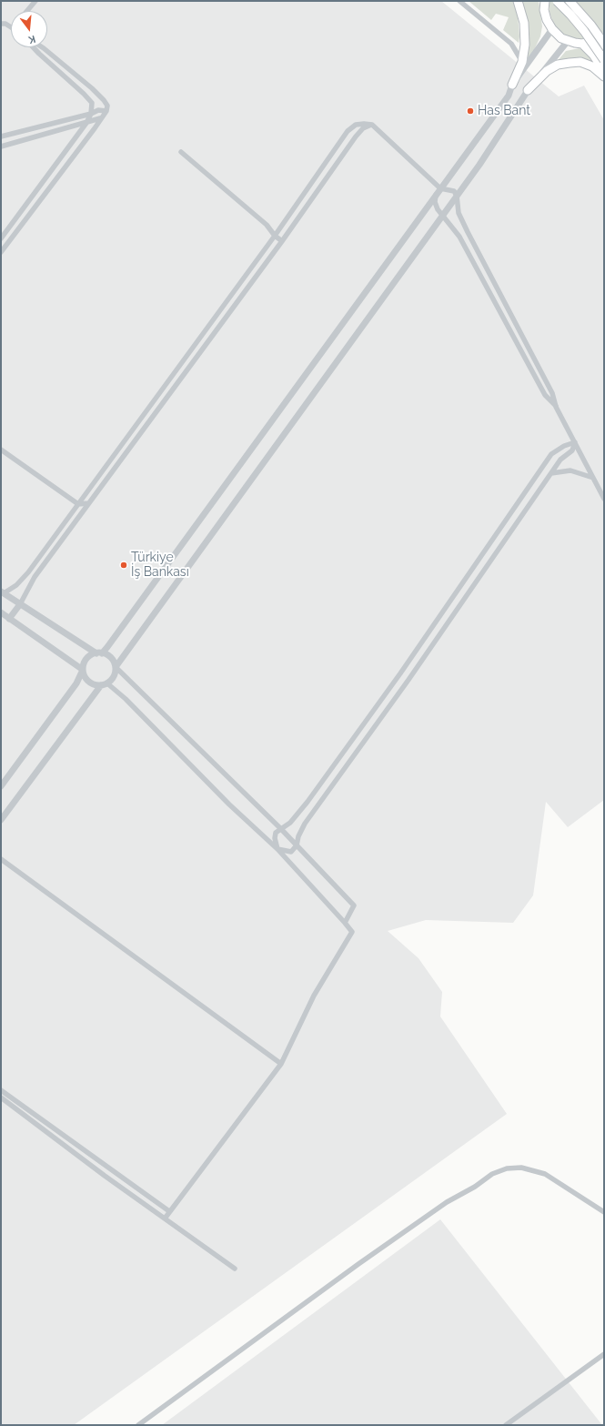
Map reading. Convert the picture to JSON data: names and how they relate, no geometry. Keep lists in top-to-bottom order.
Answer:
{
  "places": ["Has Bant", "Türkiye İş Bankası"],
  "north": "bottom"
}
